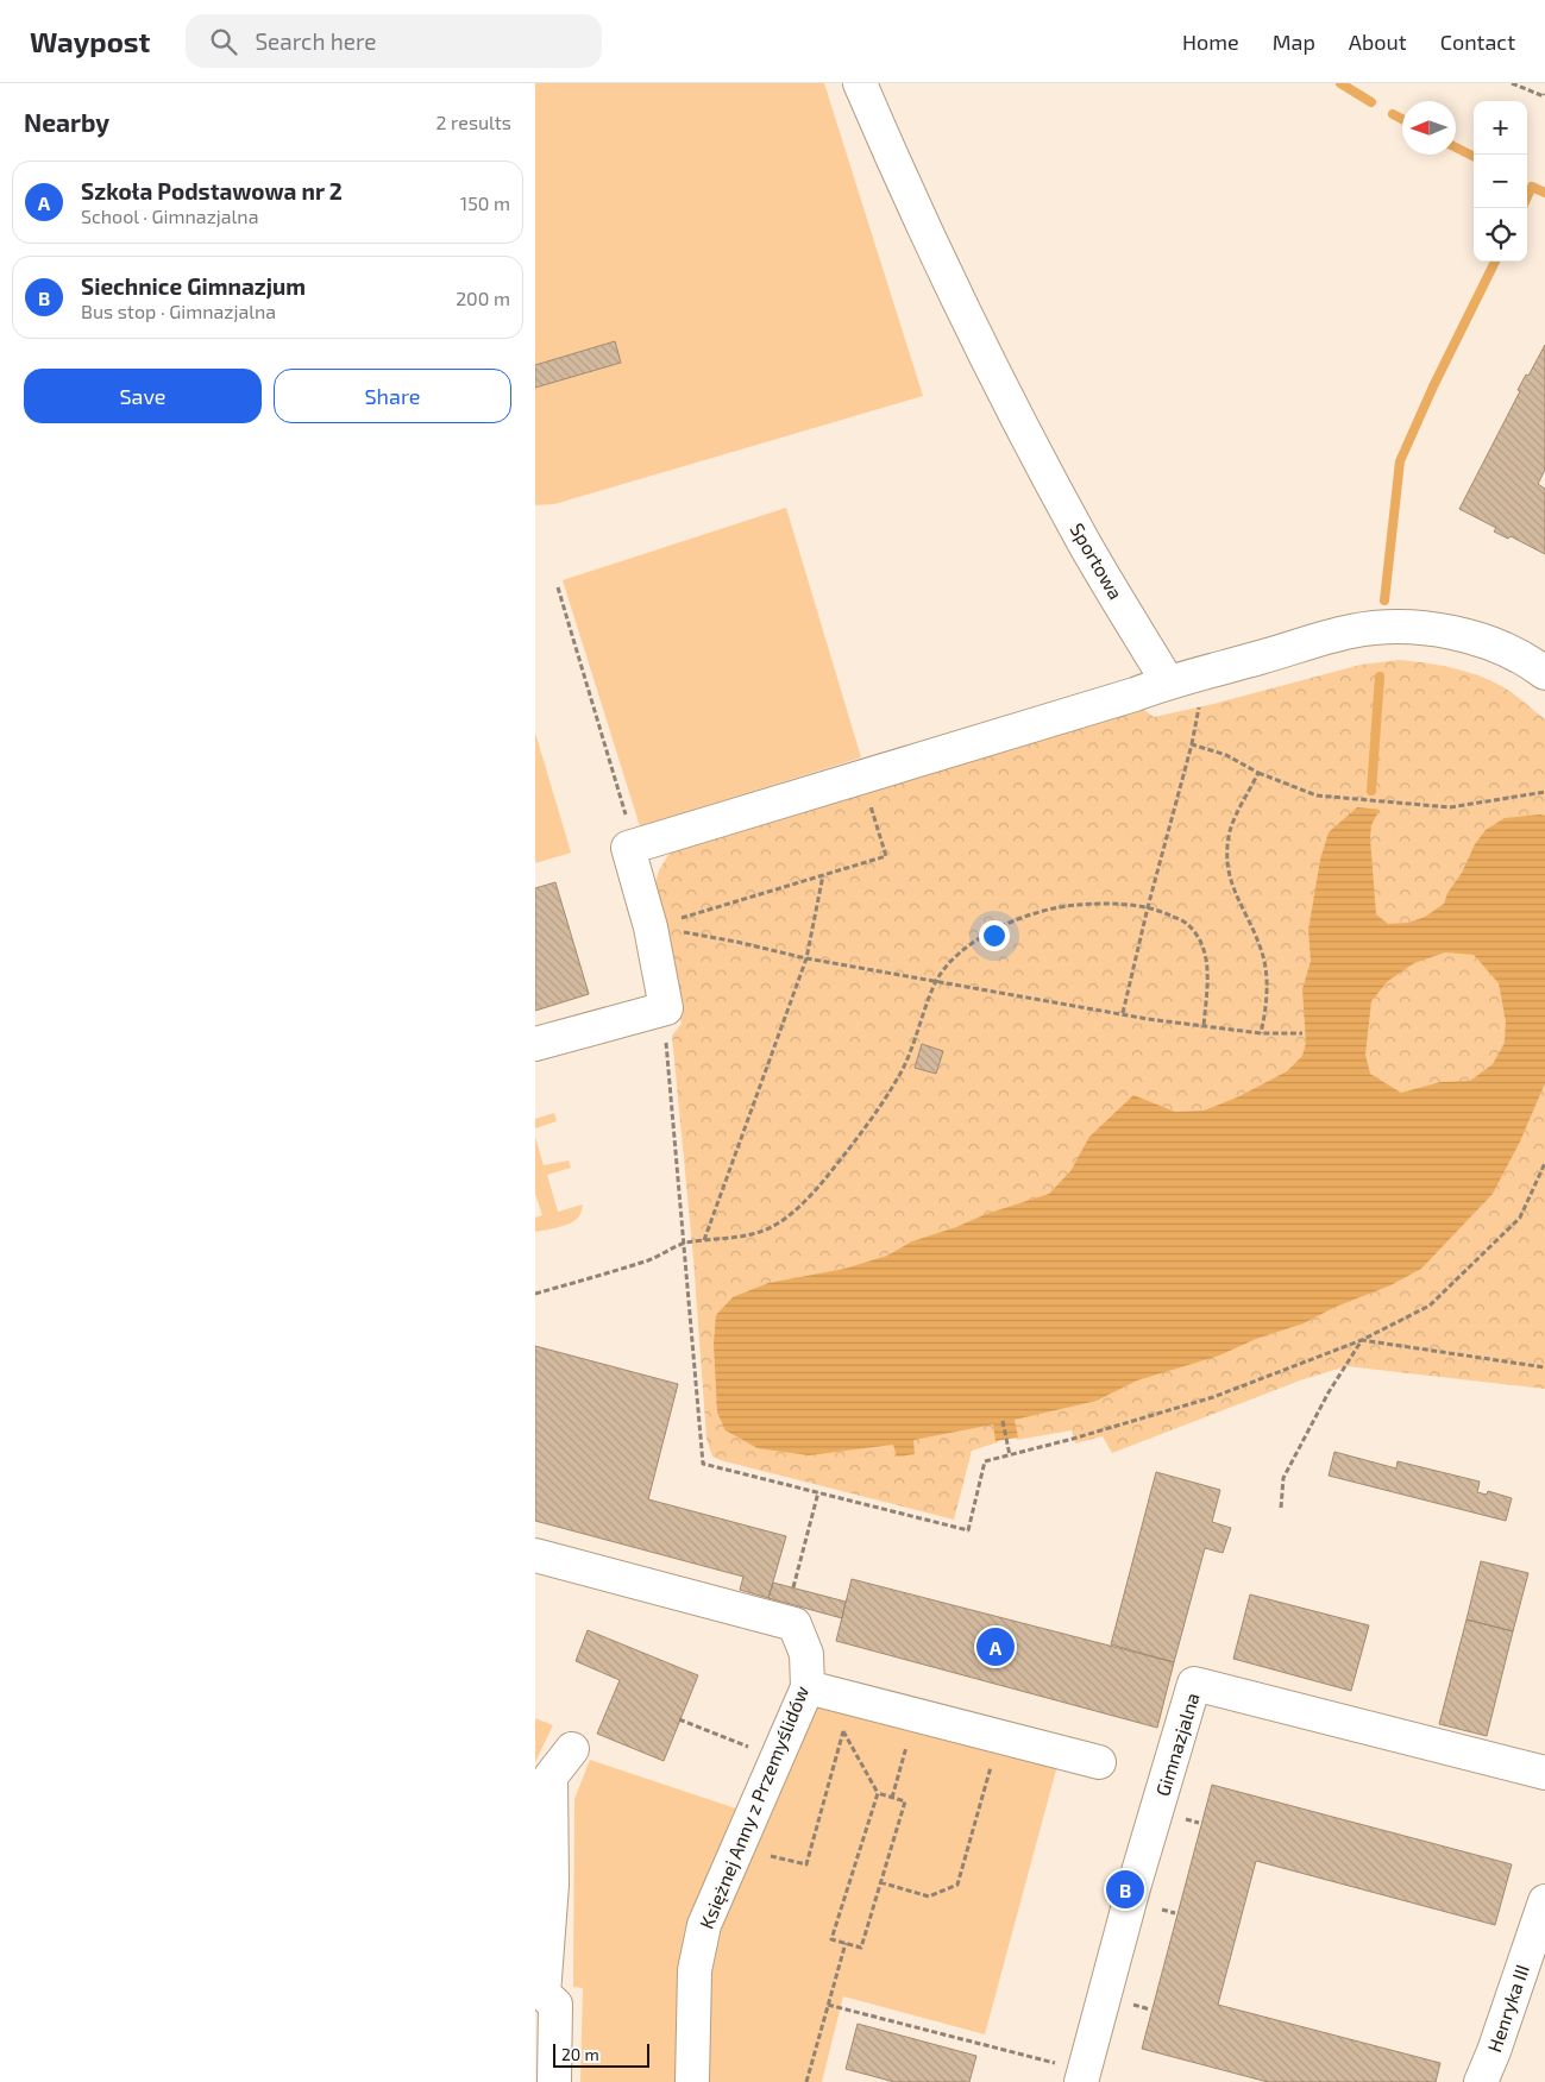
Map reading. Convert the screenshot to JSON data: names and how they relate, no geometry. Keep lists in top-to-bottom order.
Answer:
{
  "streets": {
    "street": [
      "Sportowa",
      "Gimnazjalna",
      "Księżnej Anny z Przemyślidów",
      "Henryka III"
    ]
  },
  "scale_bar": "20 m",
  "north": "left",
  "page": {
    "header": "Waypost",
    "search": "Search here",
    "nav": [
      "Home",
      "Map",
      "About",
      "Contact"
    ],
    "heading": ["Nearby", "2 results"],
    "map_buttons": ["+", "−"],
    "list": [
      {
        "mark": "A",
        "name": "Szkoła Podstawowa nr 2",
        "note": "School · Gimnazjalna",
        "value": "150 m"
      },
      {
        "mark": "B",
        "name": "Siechnice Gimnazjum",
        "note": "Bus stop · Gimnazjalna",
        "value": "200 m"
      }
    ],
    "buttons": ["Save", "Share"],
    "pins": ["A", "B"],
    "scale": "20 m"
  }
}
